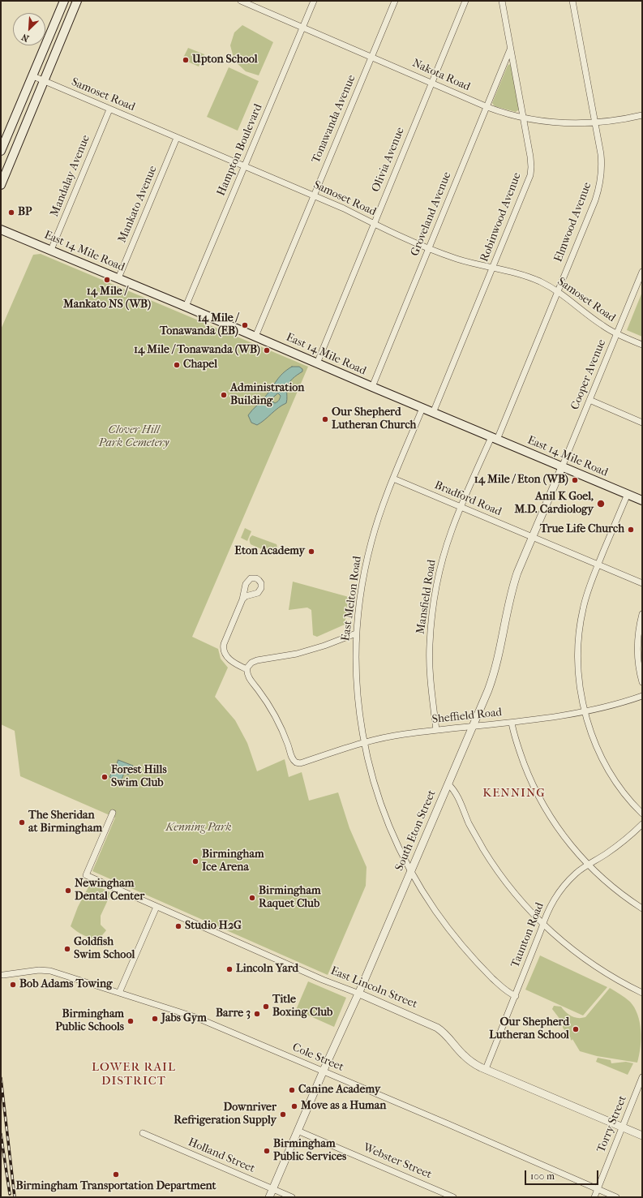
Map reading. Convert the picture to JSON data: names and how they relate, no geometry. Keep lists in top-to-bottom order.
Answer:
{
  "streets": {
    "main road": ["East 14 Mile Road"],
    "street": [
      "Nakota Road",
      "Samoset Road",
      "Tonawanda Avenue",
      "Hampton Boulevard",
      "Olivia Avenue",
      "Mandalay Avenue",
      "Mankato Avenue",
      "Groveland Avenue",
      "Robinwood Avenue",
      "Elmwood Avenue",
      "Cooper Avenue",
      "Bradford Road",
      "Mansfield Road",
      "East Melton Road",
      "Sheffield Road",
      "South Eton Street",
      "Taunton Road",
      "East Lincoln Street",
      "Cole Street",
      "Torry Street",
      "Holland Street",
      "Webster Street"
    ]
  },
  "crossings": [
    ["Nakota Road", "Tonawanda Avenue"],
    ["Nakota Road", "Hampton Boulevard"],
    ["Nakota Road", "Olivia Avenue"],
    ["Nakota Road", "Groveland Avenue"],
    ["Nakota Road", "Robinwood Avenue"],
    ["Nakota Road", "Elmwood Avenue"],
    ["Samoset Road", "Tonawanda Avenue"],
    ["Samoset Road", "Hampton Boulevard"],
    ["Samoset Road", "Olivia Avenue"],
    ["Samoset Road", "Mandalay Avenue"],
    ["Samoset Road", "Mankato Avenue"],
    ["Samoset Road", "Groveland Avenue"],
    ["Samoset Road", "Robinwood Avenue"],
    ["Samoset Road", "Elmwood Avenue"],
    ["Samoset Road", "Cooper Avenue"],
    ["Tonawanda Avenue", "East 14 Mile Road"],
    ["Hampton Boulevard", "East 14 Mile Road"],
    ["Olivia Avenue", "East 14 Mile Road"],
    ["Mandalay Avenue", "East 14 Mile Road"],
    ["Mankato Avenue", "East 14 Mile Road"],
    ["Groveland Avenue", "Robinwood Avenue"],
    ["Groveland Avenue", "East 14 Mile Road"],
    ["Robinwood Avenue", "East 14 Mile Road"],
    ["Elmwood Avenue", "East 14 Mile Road"],
    ["Elmwood Avenue", "Mansfield Road"],
    ["East 14 Mile Road", "Cooper Avenue"],
    ["East 14 Mile Road", "Mansfield Road"],
    ["East 14 Mile Road", "East Melton Road"],
    ["East 14 Mile Road", "South Eton Street"],
    ["Cooper Avenue", "South Eton Street"],
    ["Bradford Road", "Mansfield Road"],
    ["Bradford Road", "East Melton Road"],
    ["Bradford Road", "South Eton Street"],
    ["Mansfield Road", "Sheffield Road"],
    ["East Melton Road", "Sheffield Road"],
    ["East Melton Road", "South Eton Street"],
    ["East Melton Road", "Taunton Road"],
    ["Sheffield Road", "South Eton Street"],
    ["South Eton Street", "East Lincoln Street"],
    ["South Eton Street", "Cole Street"],
    ["South Eton Street", "Holland Street"],
    ["South Eton Street", "Webster Street"],
    ["Taunton Road", "East Lincoln Street"],
    ["East Lincoln Street", "Torry Street"],
    ["Cole Street", "Torry Street"]
  ],
  "districts": ["KENNING", "LOWER RAIL DISTRICT"],
  "parks": ["Clover Hill Park Cemetery", "Kenning Park"],
  "places": [
    "Upton School",
    "BP",
    "14 Mile / Mankato NS (WB)",
    "14 Mile / Tonawanda (EB)",
    "14 Mile / Tonawanda (WB)",
    "Chapel",
    "Administration Building",
    "Our Shepherd Lutheran Church",
    "14 Mile / Eton (WB)",
    "Anil K Goel, M.D. Cardiology",
    "True Life Church",
    "Eton Academy",
    "Forest Hills Swim Club",
    "The Sheridan at Birmingham",
    "Birmingham Ice Arena",
    "Newingham Dental Center",
    "Birmingham Raquet Club",
    "Studio H2G",
    "Goldfish Swim School",
    "Lincoln Yard",
    "Bob Adams Towing",
    "Title Boxing Club",
    "Barre 3",
    "Jabs Gym",
    "Birmingham Public Schools",
    "Our Shepherd Lutheran School",
    "Canine Academy",
    "Move as a Human",
    "Downriver Refrigeration Supply",
    "Birmingham Public Services",
    "Birmingham Transportation Department"
  ],
  "scale_bar": "100 m",
  "north": "bottom left"
}
